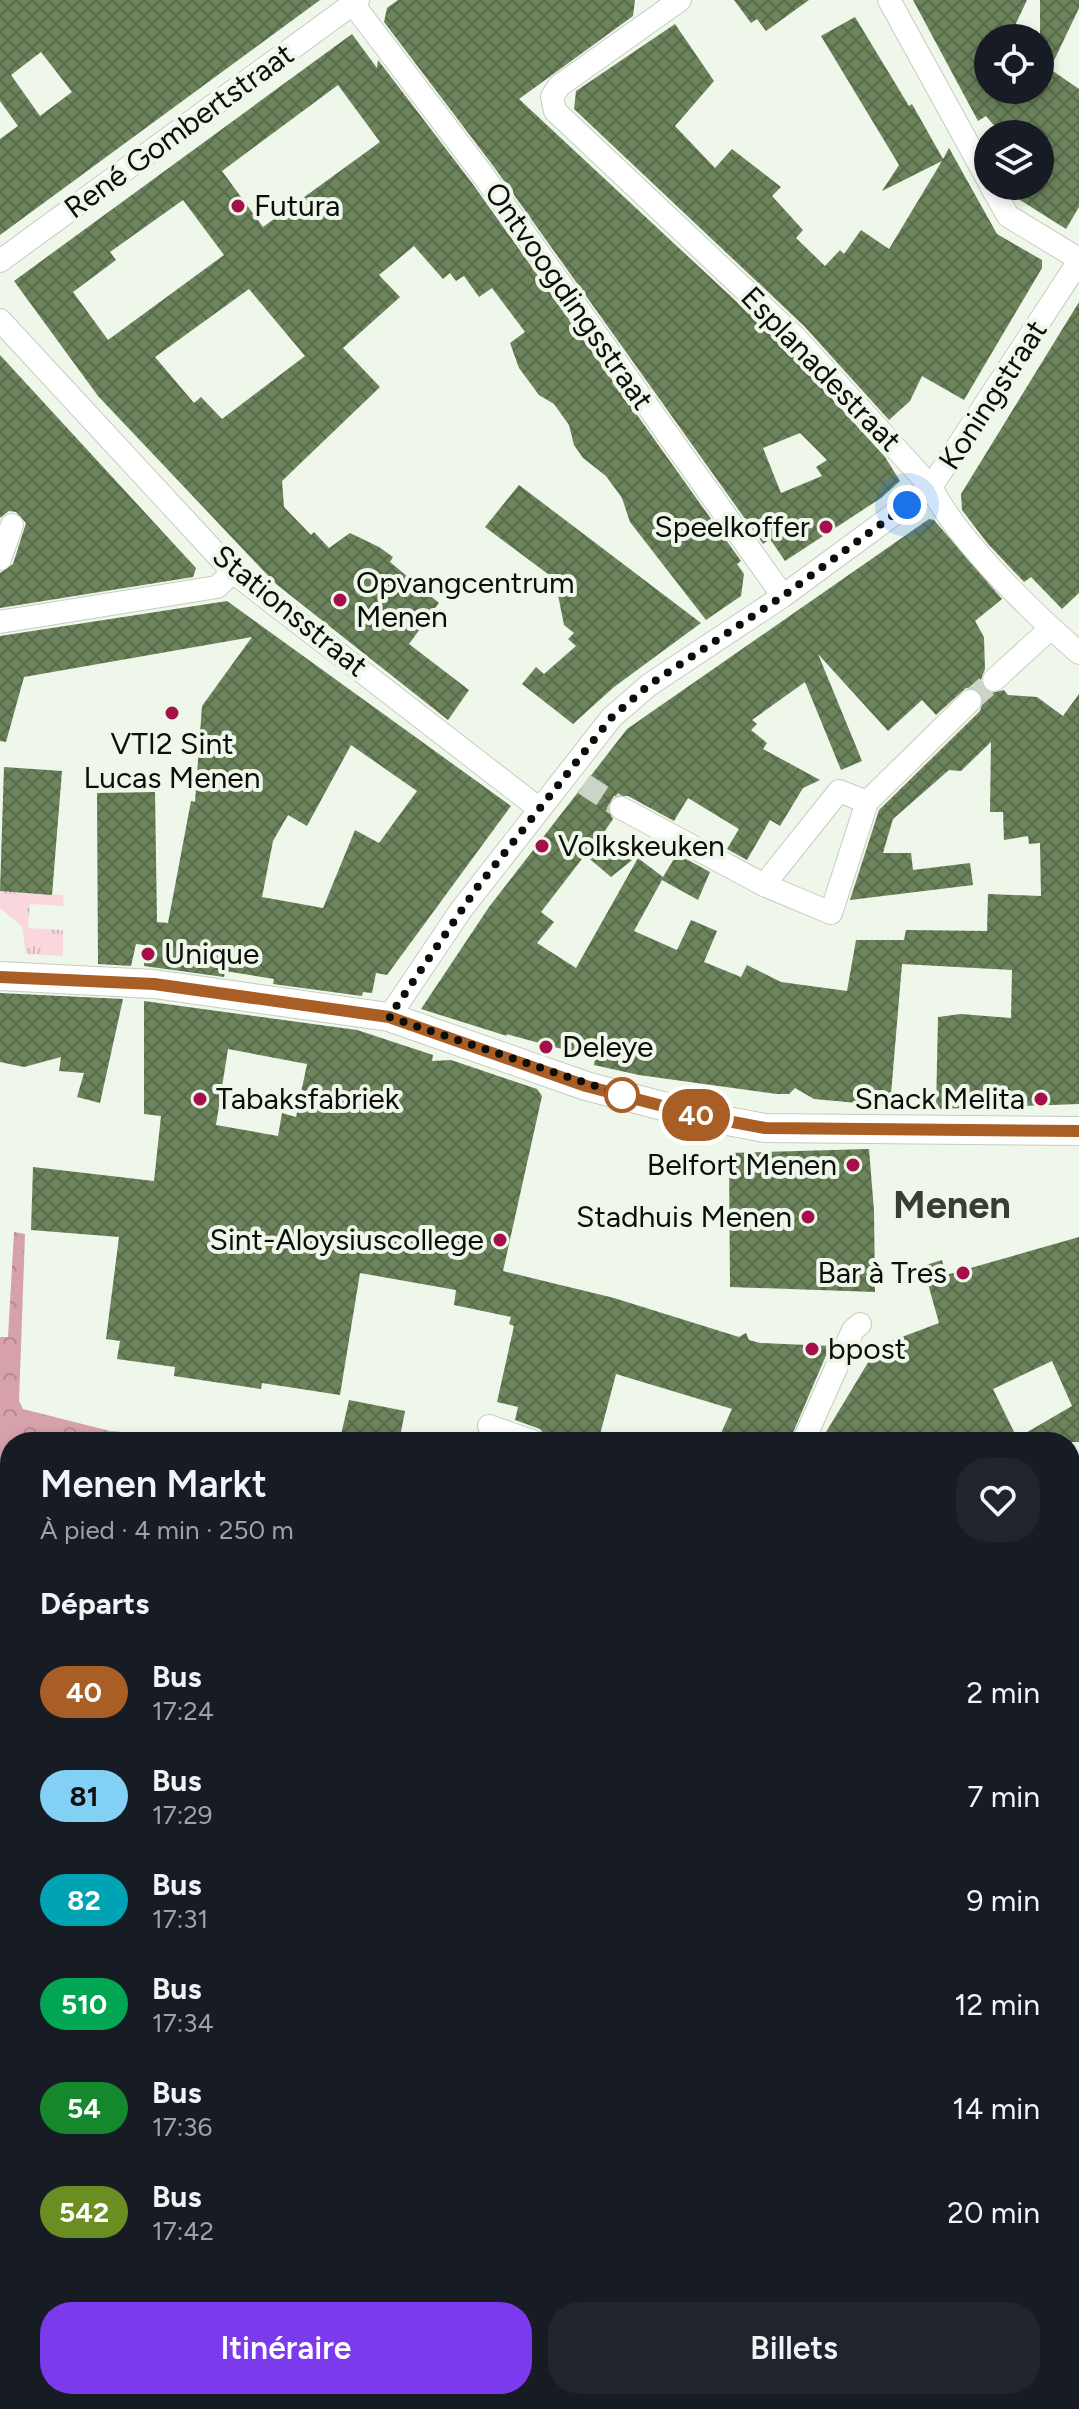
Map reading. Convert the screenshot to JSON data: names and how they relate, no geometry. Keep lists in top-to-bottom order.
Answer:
{
  "streets": {
    "street": [
      "René Gombertstraat",
      "Ontvoogdingsstraat",
      "Esplanadestraat",
      "Koningstraat",
      "Stationsstraat"
    ]
  },
  "crossings": [
    ["René Gombertstraat", "Ontvoogdingsstraat"],
    ["Ontvoogdingsstraat", "Koningstraat"],
    ["Esplanadestraat", "Koningstraat"],
    ["Koningstraat", "Stationsstraat"]
  ],
  "districts": ["Menen"],
  "places": [
    "Futura",
    "Speelkoffer",
    "Opvangcentrum Menen",
    "VTI2 Sint Lucas Menen",
    "Volkskeuken",
    "Unique",
    "Deleye",
    "Tabaksfabriek",
    "Snack Melita",
    "Belfort Menen",
    "Stadhuis Menen",
    "Sint-Aloysiuscollege",
    "Bar à Tres",
    "bpost"
  ],
  "lines": ["bus line 40"],
  "page": {
    "on_map": "40",
    "heading": [
      ["Menen Markt", "À pied · 4 min · 250 m"],
      "Départs"
    ],
    "list": [
      {
        "mark": "40",
        "name": "Bus",
        "note": "17:24",
        "value": "2 min"
      },
      {
        "mark": "81",
        "name": "Bus",
        "note": "17:29",
        "value": "7 min"
      },
      {
        "mark": "82",
        "name": "Bus",
        "note": "17:31",
        "value": "9 min"
      },
      {
        "mark": "510",
        "name": "Bus",
        "note": "17:34",
        "value": "12 min"
      },
      {
        "mark": "54",
        "name": "Bus",
        "note": "17:36",
        "value": "14 min"
      },
      {
        "mark": "542",
        "name": "Bus",
        "note": "17:42",
        "value": "20 min"
      }
    ],
    "buttons": ["Itinéraire", "Billets"]
  }
}
